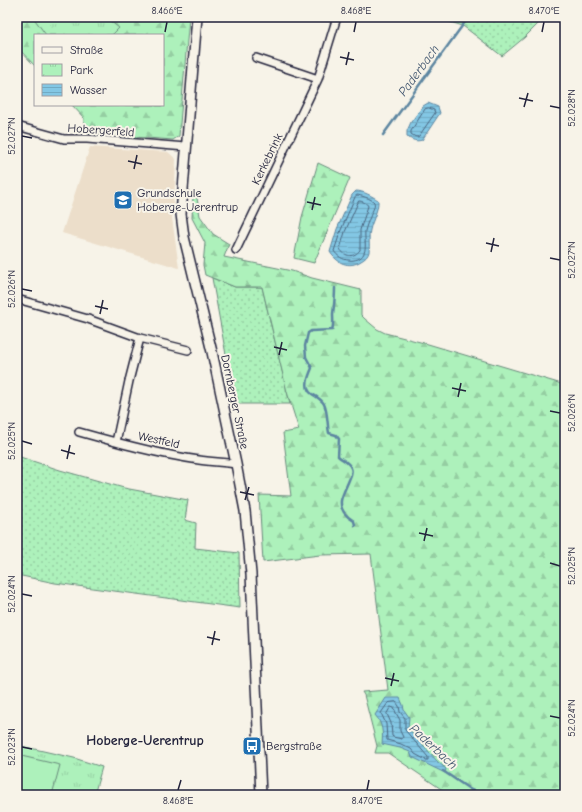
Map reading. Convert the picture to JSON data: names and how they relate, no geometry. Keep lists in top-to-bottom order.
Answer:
{
  "streets": {
    "street": [
      "Hobergerfeld",
      "Kerkebrink",
      "Dornberger Straße",
      "Westfeld"
    ]
  },
  "crossings": [
    ["Hobergerfeld", "Dornberger Straße"],
    ["Dornberger Straße", "Westfeld"]
  ],
  "districts": ["Hoberge-Uerentrup"],
  "water": ["Paderbach"],
  "places": {
    "school or university": ["Grundschule Hoberge-Uerentrup"],
    "bus stop": ["Bergstraße"]
  },
  "legend": ["Straße", "Park", "Wasser"],
  "coordinates": [
    "8.466°E",
    "8.468°E",
    "8.470°E",
    "52.028°N",
    "52.027°N",
    "52.026°N",
    "52.025°N",
    "52.024°N",
    "52.023°N"
  ]
}
